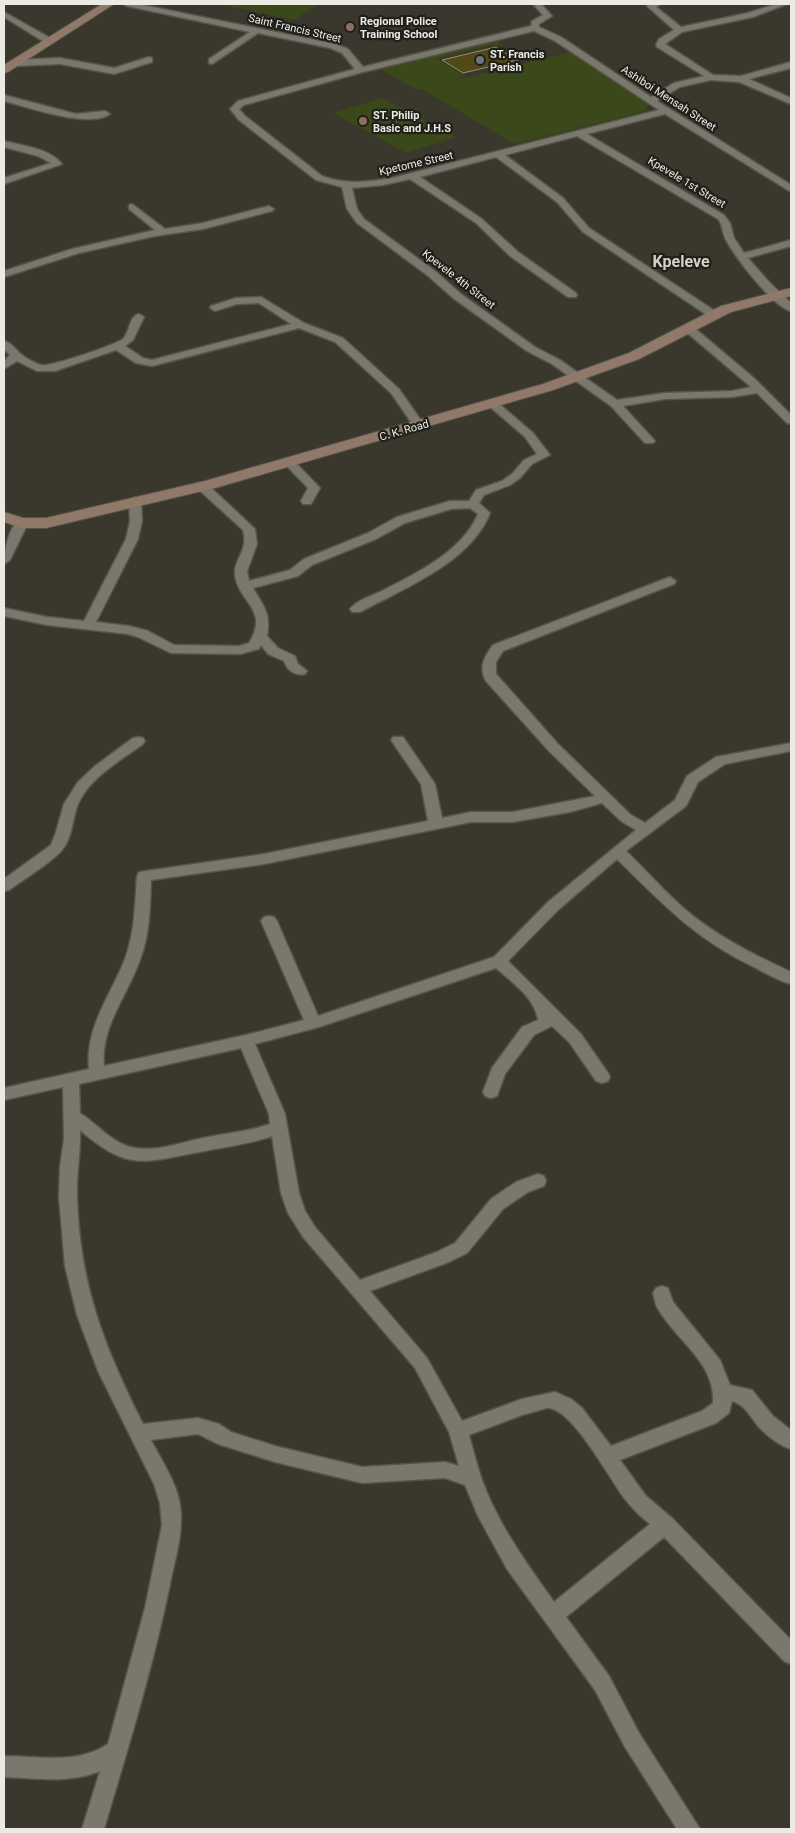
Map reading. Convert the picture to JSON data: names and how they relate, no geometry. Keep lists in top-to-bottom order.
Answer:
{
  "streets": {
    "street": [
      "Saint Francis Street",
      "Ashiboi Mensah Street",
      "Kpetome Street",
      "Kpevele 1st Street",
      "Kpevele 4th Street",
      "C. K. Road"
    ]
  },
  "crossings": [
    ["Saint Francis Street", "Kpetome Street"],
    ["Ashiboi Mensah Street", "Kpetome Street"],
    ["Kpetome Street", "Kpevele 1st Street"],
    ["Kpetome Street", "Kpevele 4th Street"],
    ["Kpevele 1st Street", "C. K. Road"],
    ["Kpevele 4th Street", "C. K. Road"]
  ],
  "districts": ["Kpeleve"],
  "places": ["Regional Police Training School", "ST. Francis Parish", "ST. Philip Basic and J.H.S"]
}
